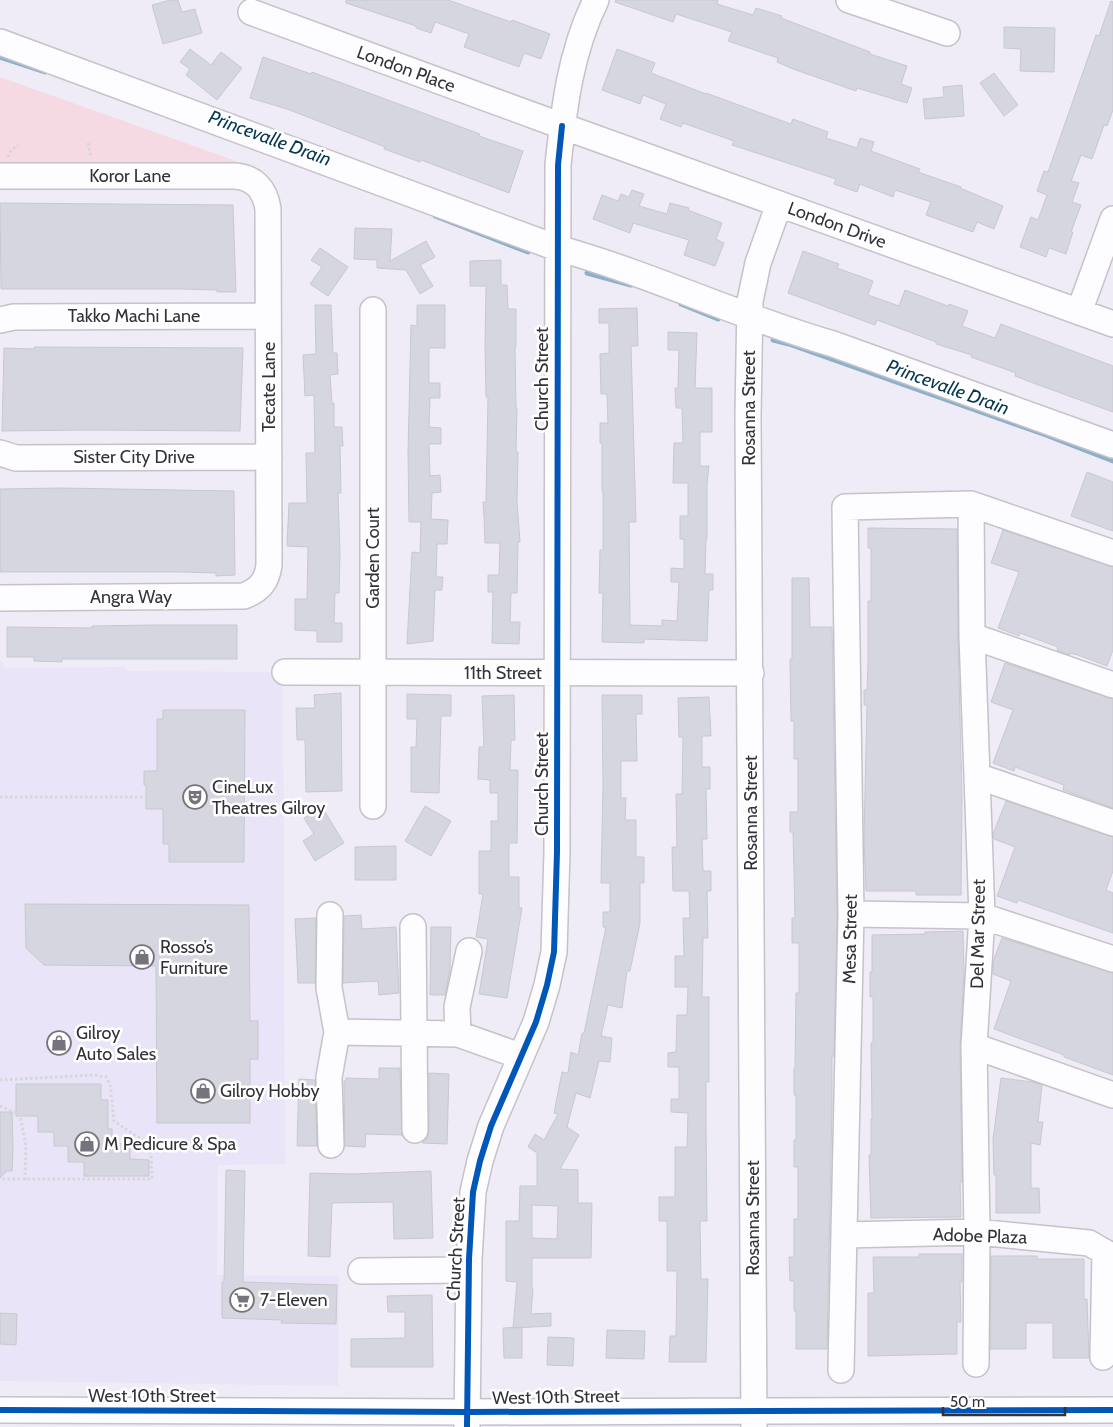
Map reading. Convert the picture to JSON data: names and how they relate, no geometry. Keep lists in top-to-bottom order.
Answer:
{
  "streets": {
    "street": [
      "London Place",
      "Koror Lane",
      "London Drive",
      "Takko Machi Lane",
      "Church Street",
      "Tecate Lane",
      "Rosanna Street",
      "Sister City Drive",
      "Garden Court",
      "Angra Way",
      "11th Street",
      "Del Mar Street",
      "Mesa Street",
      "Adobe Plaza",
      "West 10th Street"
    ]
  },
  "crossings": [
    ["London Place", "London Drive"],
    ["London Place", "Church Street"],
    ["Koror Lane", "Tecate Lane"],
    ["London Drive", "Church Street"],
    ["London Drive", "Rosanna Street"],
    ["Takko Machi Lane", "Tecate Lane"],
    ["Church Street", "11th Street"],
    ["Church Street", "West 10th Street"],
    ["Tecate Lane", "Sister City Drive"],
    ["Tecate Lane", "Angra Way"],
    ["Rosanna Street", "11th Street"],
    ["Rosanna Street", "West 10th Street"],
    ["Garden Court", "11th Street"],
    ["Del Mar Street", "Mesa Street"],
    ["Del Mar Street", "Adobe Plaza"],
    ["Mesa Street", "Adobe Plaza"]
  ],
  "water": ["Princevalle Drain"],
  "places": {
    "theatre": ["CineLux Theatres Gilroy"],
    "shop": [
      "Rosso’s Furniture",
      "Gilroy Auto Sales",
      "Gilroy Hobby",
      "M Pedicure & Spa"
    ],
    "supermarket": ["7-Eleven"]
  },
  "scale_bar": "50 m"
}
